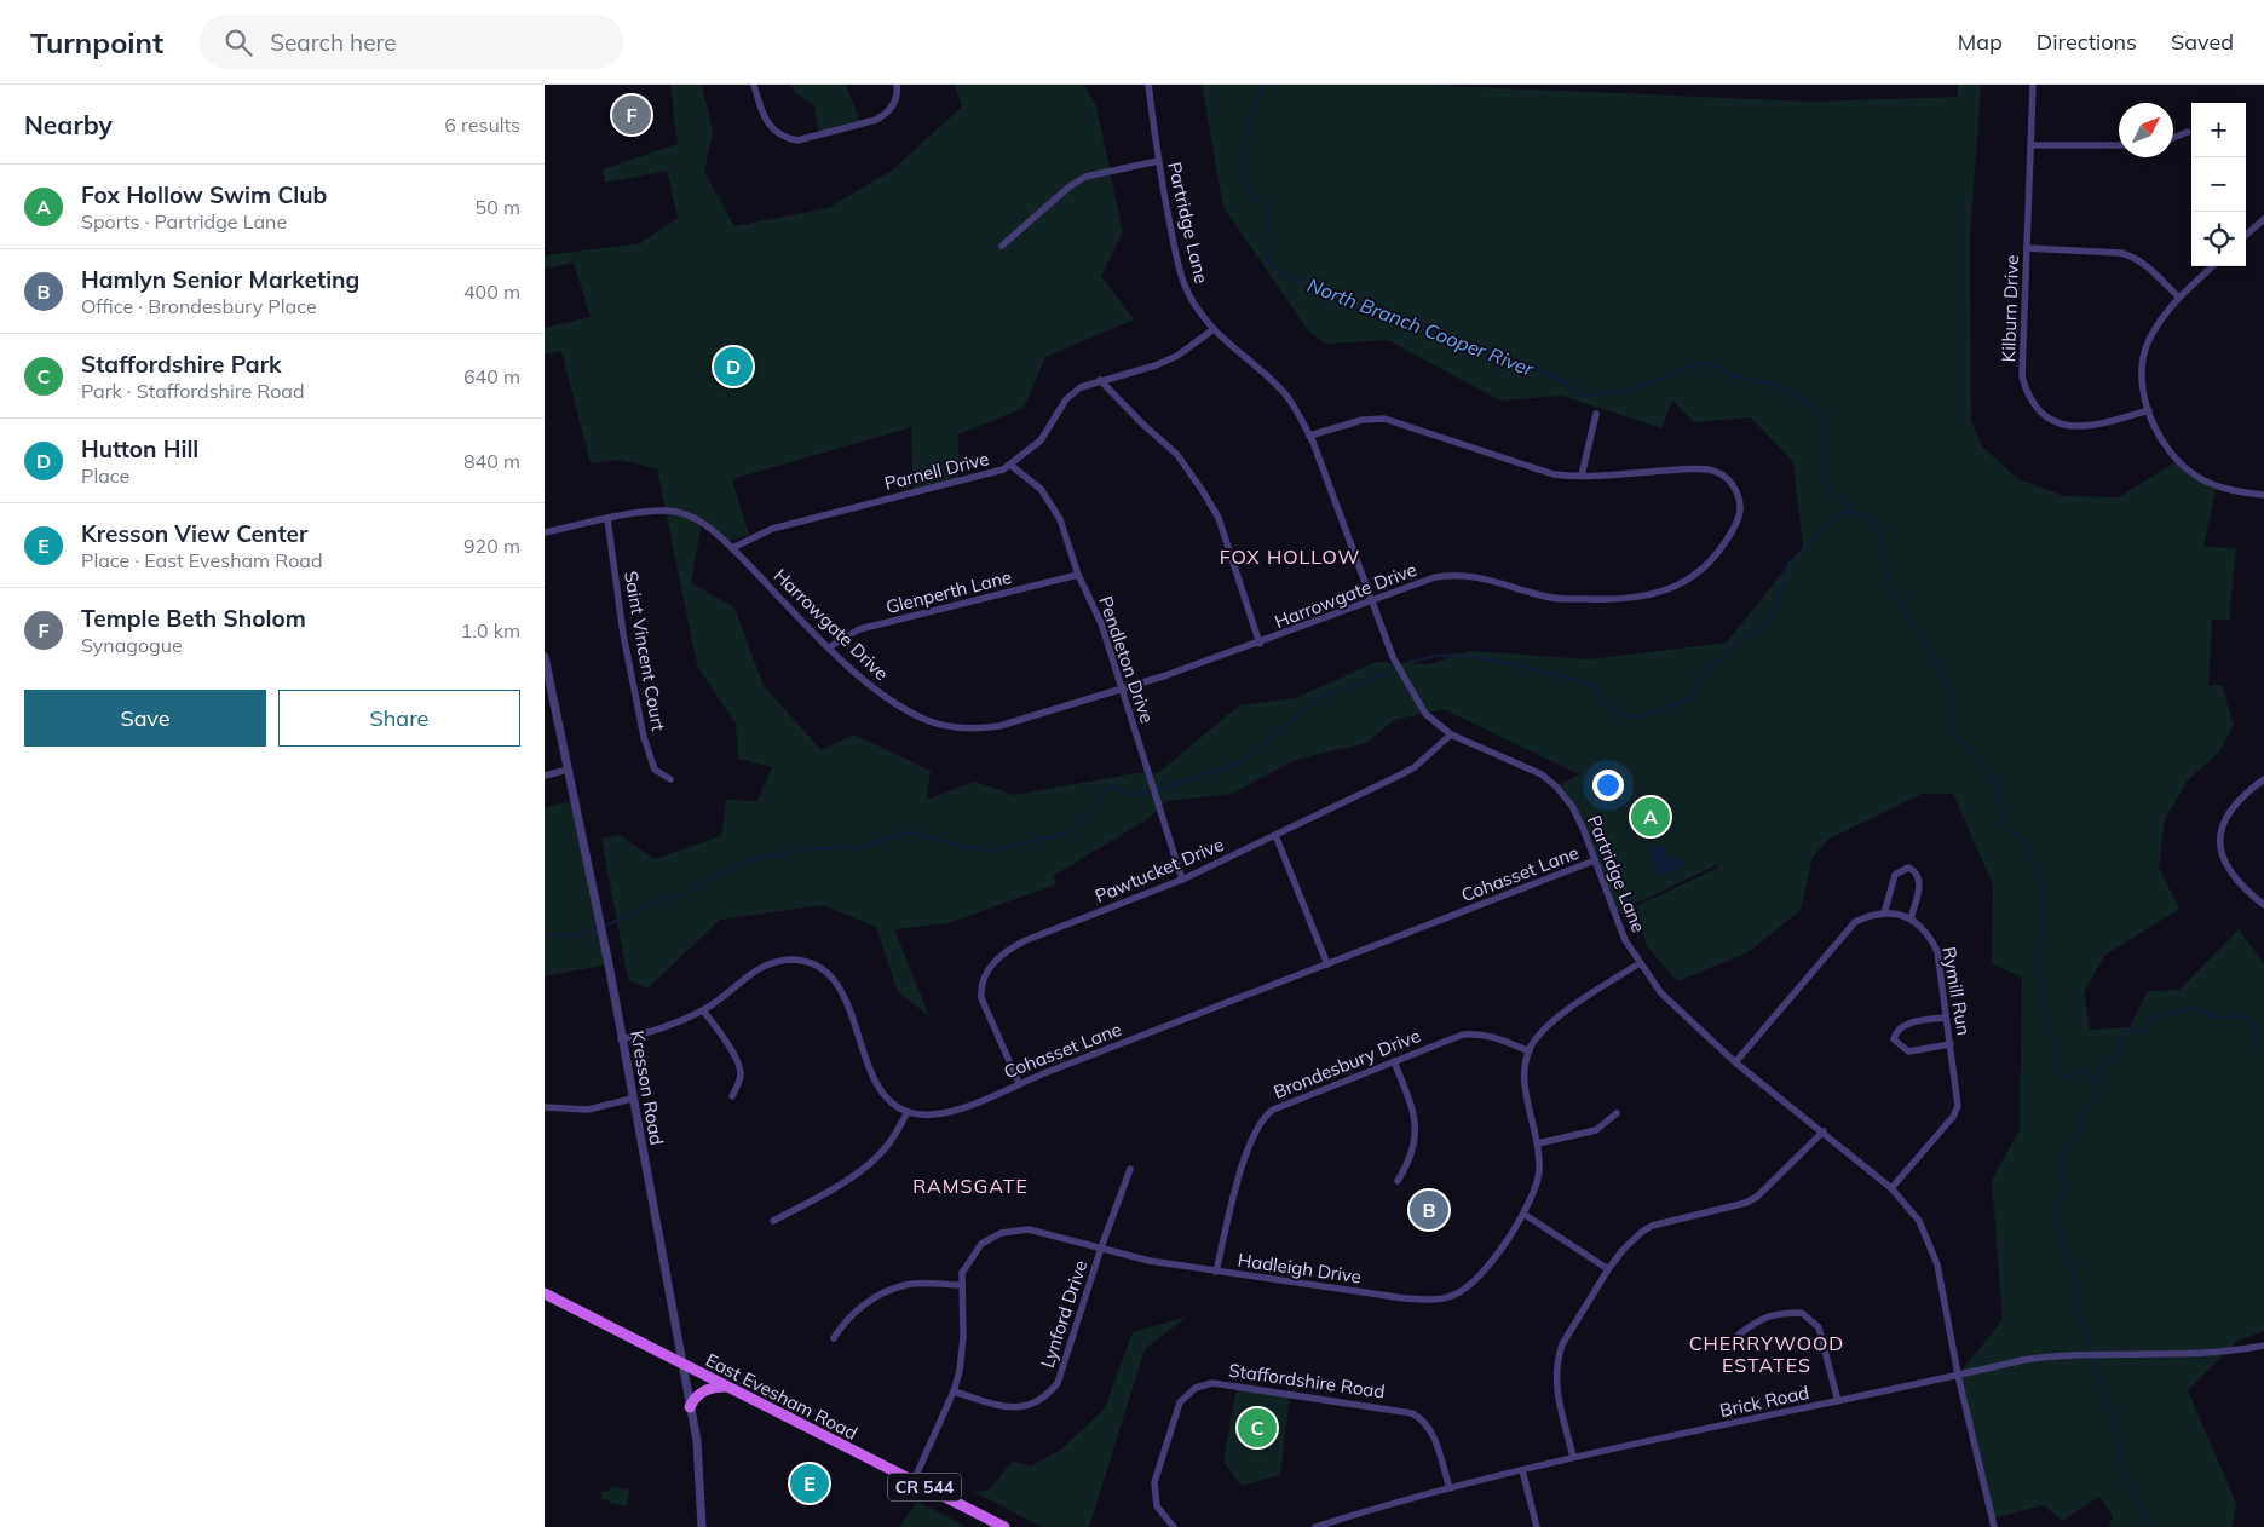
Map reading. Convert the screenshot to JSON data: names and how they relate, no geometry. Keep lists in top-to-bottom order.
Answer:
{
  "streets": {
    "main road": ["East Evesham Road", "CR 544"],
    "street": [
      "Partridge Lane",
      "Kilburn Drive",
      "Parnell Drive",
      "Glenperth Lane",
      "Harrowgate Drive",
      "Saint Vincent Court",
      "Pendleton Drive",
      "Pawtucket Drive",
      "Cohasset Lane",
      "Rymill Run",
      "Brondesbury Drive",
      "Kresson Road",
      "Hadleigh Drive",
      "Lynford Drive",
      "Staffordshire Road",
      "Brick Road"
    ]
  },
  "crossings": [
    ["Partridge Lane", "Parnell Drive"],
    ["Partridge Lane", "Harrowgate Drive"],
    ["Partridge Lane", "Pawtucket Drive"],
    ["Partridge Lane", "Cohasset Lane"],
    ["Partridge Lane", "Rymill Run"],
    ["Partridge Lane", "Hadleigh Drive"],
    ["Partridge Lane", "Brick Road"],
    ["Parnell Drive", "Harrowgate Drive"],
    ["Parnell Drive", "Pendleton Drive"],
    ["Glenperth Lane", "Harrowgate Drive"],
    ["Glenperth Lane", "Pendleton Drive"],
    ["Harrowgate Drive", "Saint Vincent Court"],
    ["Harrowgate Drive", "Pendleton Drive"],
    ["Pendleton Drive", "Pawtucket Drive"],
    ["Pawtucket Drive", "Cohasset Lane"],
    ["Brondesbury Drive", "Hadleigh Drive"],
    ["Kresson Road", "East Evesham Road"],
    ["Hadleigh Drive", "Lynford Drive"],
    ["Hadleigh Drive", "East Evesham Road"],
    ["Staffordshire Road", "Brick Road"]
  ],
  "districts": ["FOX HOLLOW", "RAMSGATE", "CHERRYWOOD ESTATES"],
  "water": ["North Branch Cooper River"],
  "north": "top right",
  "page": {
    "header": "Turnpoint",
    "search": "Search here",
    "nav": ["Map", "Directions", "Saved"],
    "heading": ["Nearby", "6 results"],
    "pins": [
      "F",
      "D",
      "A",
      "B",
      "C",
      "E"
    ],
    "map_buttons": ["+", "−"],
    "list": [
      {
        "mark": "A",
        "name": "Fox Hollow Swim Club",
        "note": "Sports · Partridge Lane",
        "value": "50 m"
      },
      {
        "mark": "B",
        "name": "Hamlyn Senior Marketing",
        "note": "Office · Brondesbury Place",
        "value": "400 m"
      },
      {
        "mark": "C",
        "name": "Staffordshire Park",
        "note": "Park · Staffordshire Road",
        "value": "640 m"
      },
      {
        "mark": "D",
        "name": "Hutton Hill",
        "note": "Place",
        "value": "840 m"
      },
      {
        "mark": "E",
        "name": "Kresson View Center",
        "note": "Place · East Evesham Road",
        "value": "920 m"
      },
      {
        "mark": "F",
        "name": "Temple Beth Sholom",
        "note": "Synagogue",
        "value": "1.0 km"
      }
    ],
    "buttons": ["Save", "Share"]
  }
}
